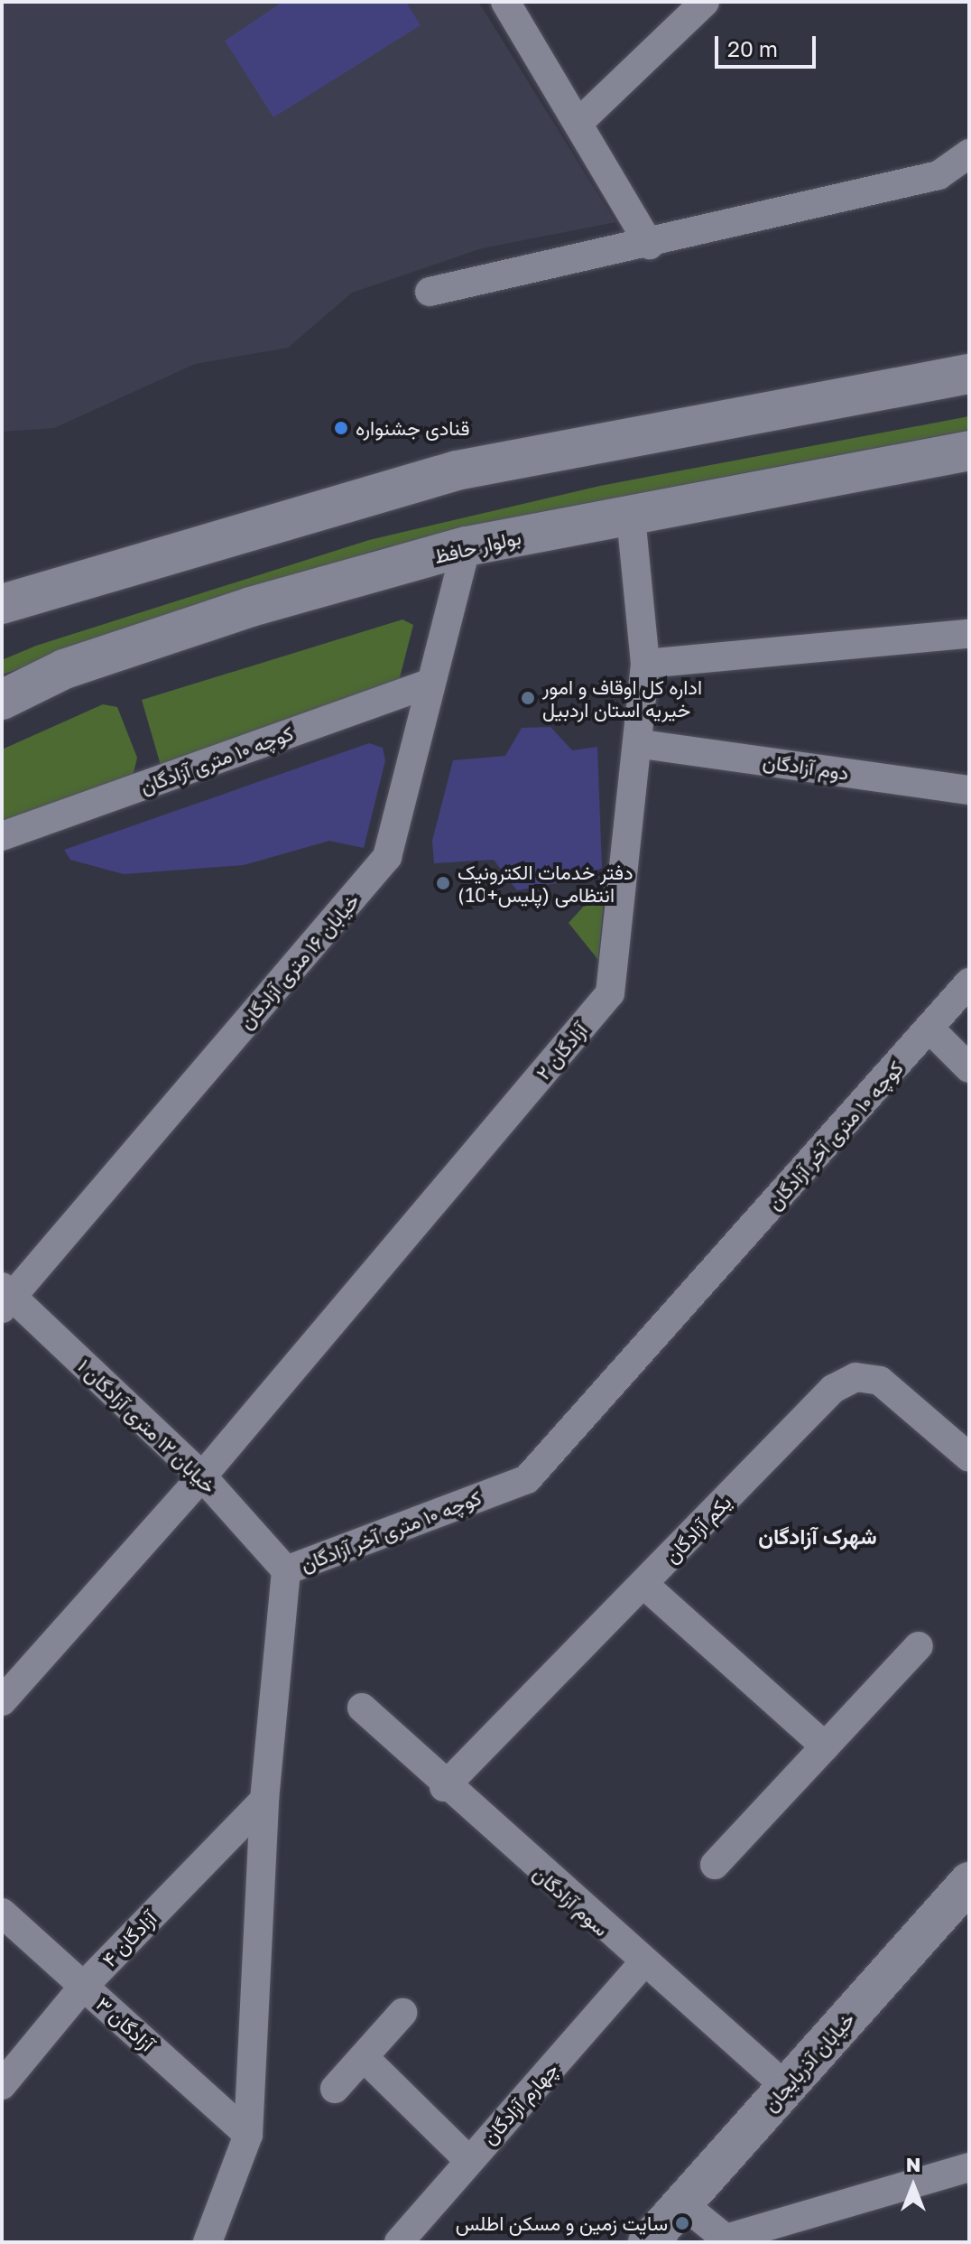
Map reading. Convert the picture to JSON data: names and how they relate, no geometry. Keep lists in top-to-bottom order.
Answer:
{
  "streets": {
    "main road": ["بولوار حافظ", "خیابان آذربایجان"],
    "street": [
      "کوچه ۱۰ متری آزادگان",
      "دوم آزادگان",
      "خیابان ۱۶ متری آزادگان",
      "آزادگان ۲",
      "کوچه ۱۰ متری آخر آزادگان",
      "خیابان ۱۲ متری آزادگان ۱",
      "یکم آزادگان",
      "سوم آزادگان",
      "آزادگان ۴",
      "آزادگان ۳",
      "چهارم آزادگان"
    ]
  },
  "crossings": [
    ["بولوار حافظ", "خیابان ۱۶ متری آزادگان"],
    ["بولوار حافظ", "آزادگان ۲"],
    ["کوچه ۱۰ متری آزادگان", "خیابان ۱۶ متری آزادگان"],
    ["دوم آزادگان", "آزادگان ۲"],
    ["خیابان ۱۶ متری آزادگان", "خیابان ۱۲ متری آزادگان ۱"],
    ["آزادگان ۲", "خیابان ۱۲ متری آزادگان ۱"],
    ["کوچه ۱۰ متری آخر آزادگان", "خیابان ۱۲ متری آزادگان ۱"],
    ["کوچه ۱۰ متری آخر آزادگان", "آزادگان ۴"],
    ["کوچه ۱۰ متری آخر آزادگان", "آزادگان ۳"],
    ["یکم آزادگان", "سوم آزادگان"],
    ["سوم آزادگان", "خیابان آذربایجان"],
    ["سوم آزادگان", "چهارم آزادگان"],
    ["آزادگان ۴", "آزادگان ۳"]
  ],
  "districts": ["شهرک آزادگان"],
  "places": [
    "قنادی جشنواره",
    "اداره کل اوقاف و امور خیریه استان اردبیل",
    "دفتر خدمات الکترونیک انتظامی (پلیس+10)",
    "سایت زمین و مسکن اطلس"
  ],
  "scale_bar": "20 m",
  "north": "top"
}
